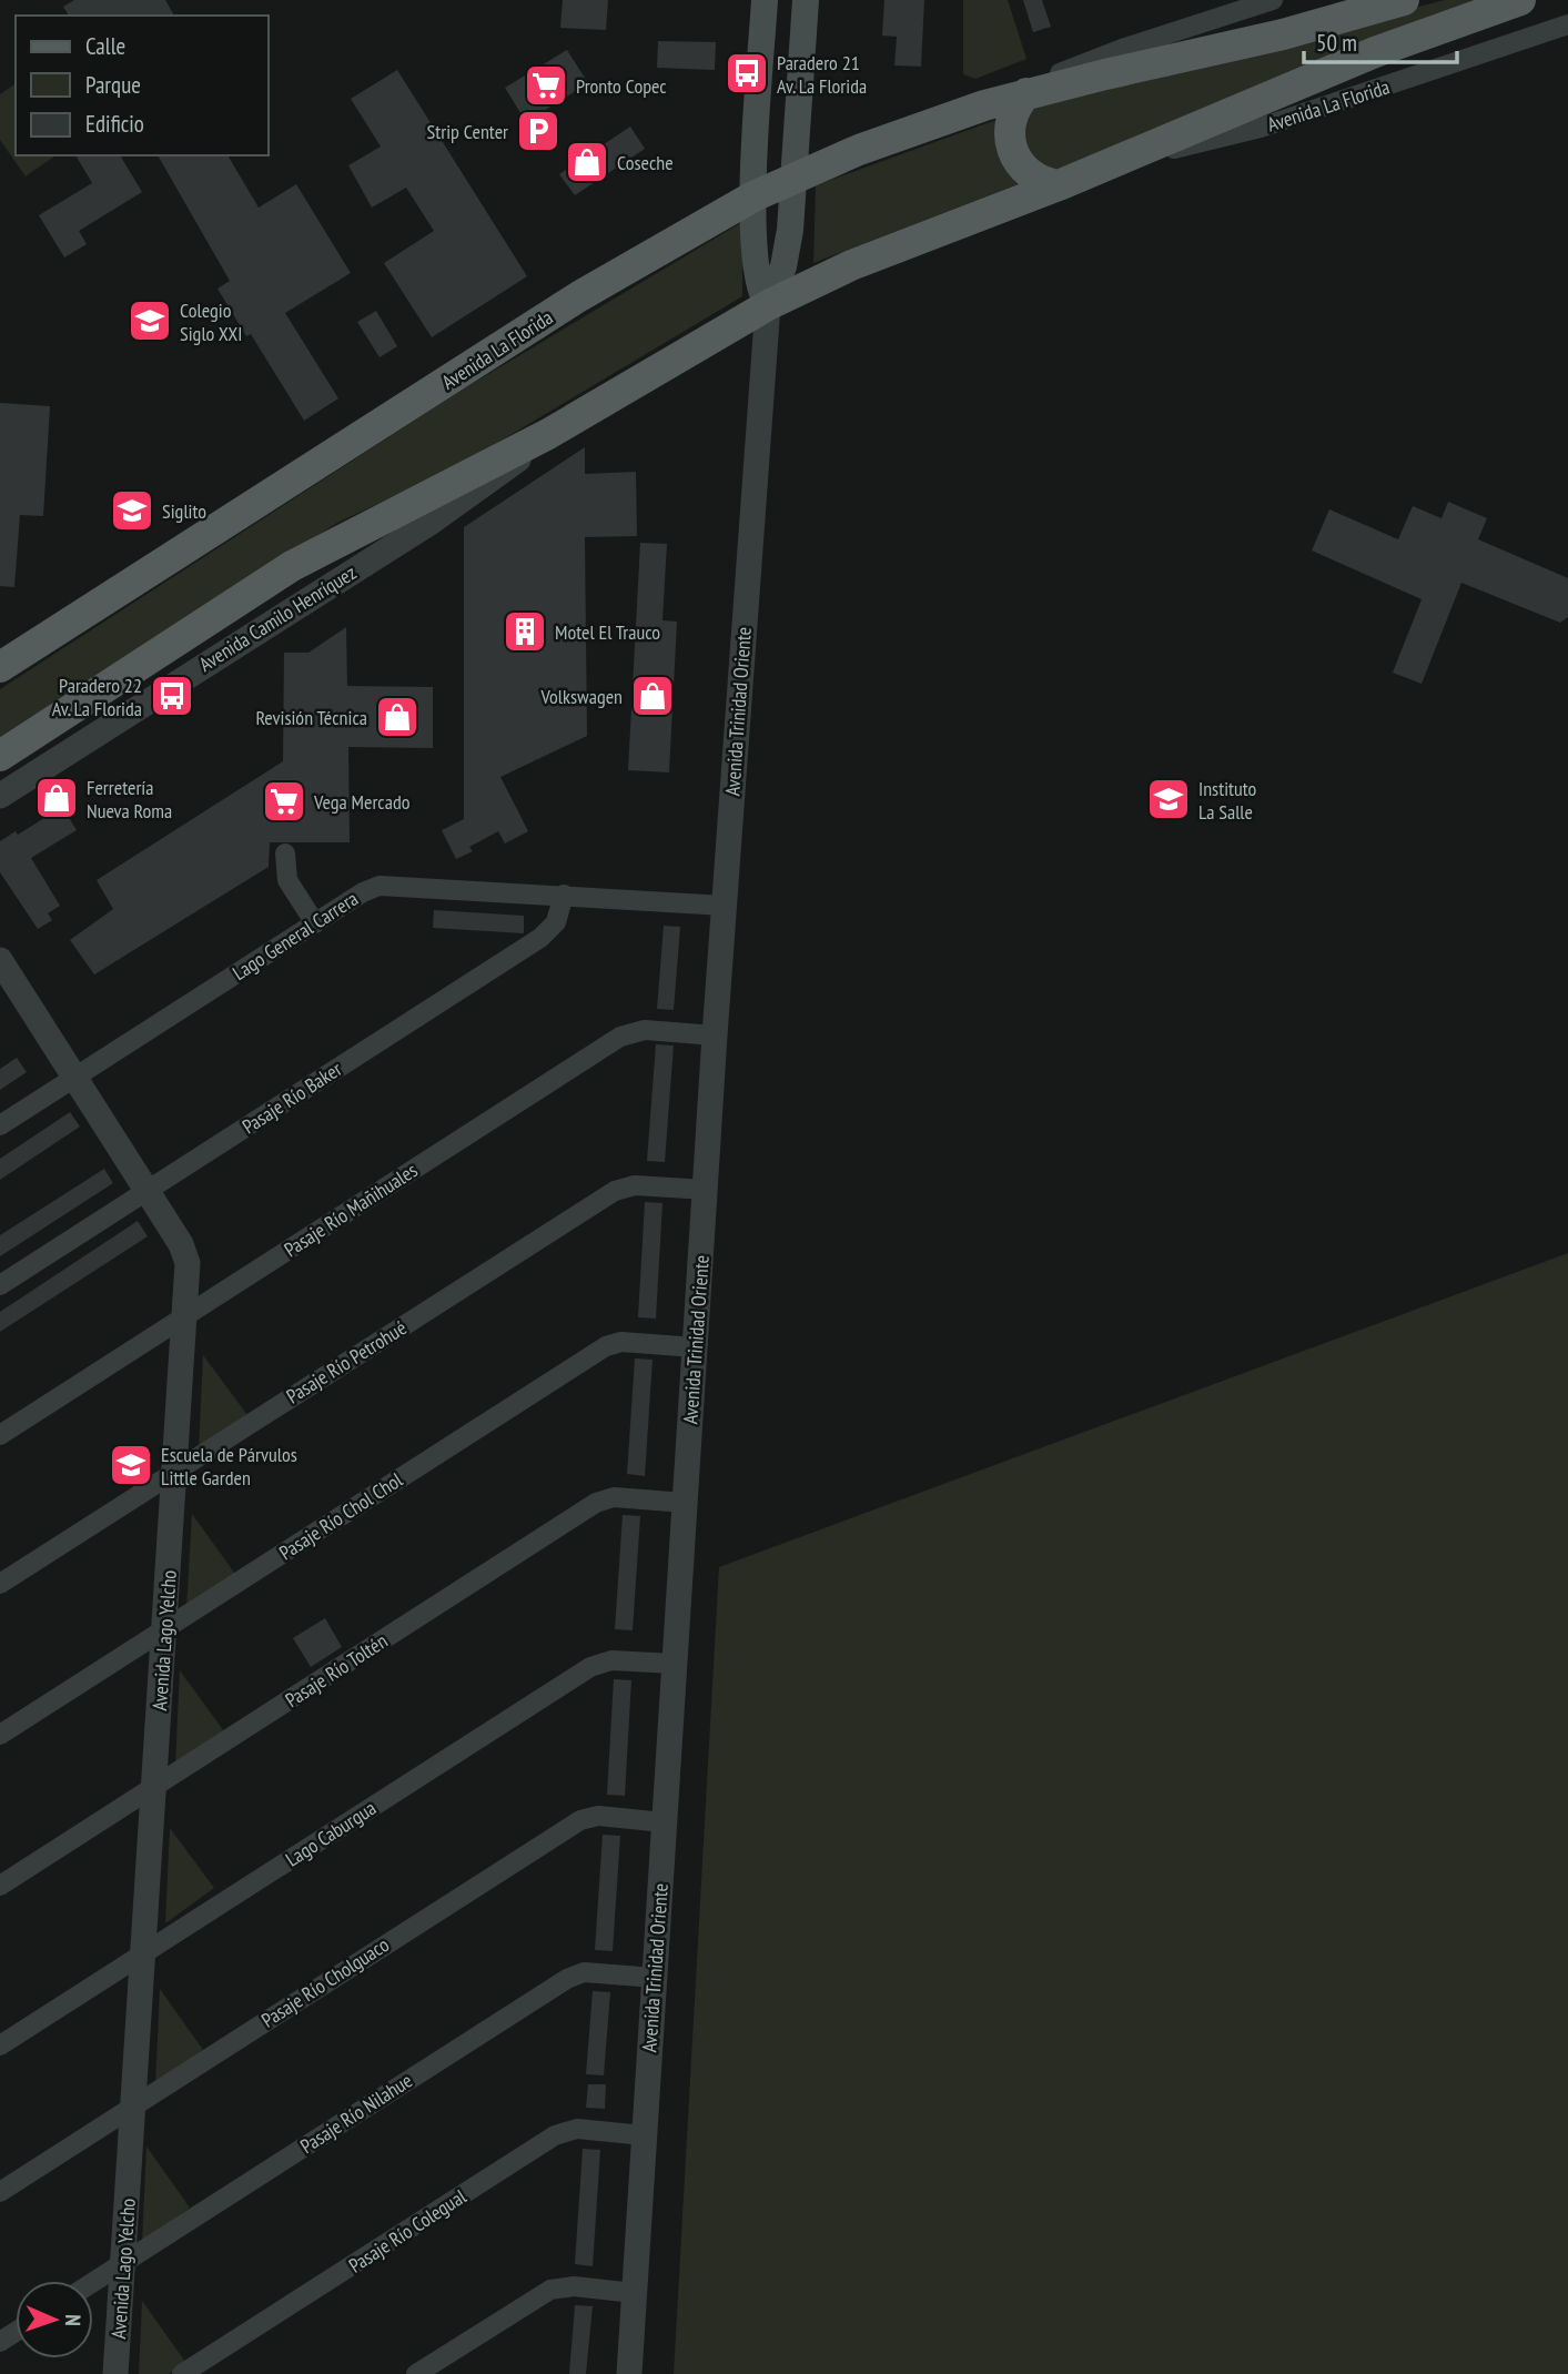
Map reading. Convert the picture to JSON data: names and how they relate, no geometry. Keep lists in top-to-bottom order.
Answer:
{
  "streets": {
    "main road": ["Avenida La Florida", "Avenida Camilo Henríquez", "Avenida Trinidad Oriente"],
    "street": [
      "Lago General Carrera",
      "Pasaje Río Baker",
      "Pasaje Río Mañihuales",
      "Pasaje Río Petrohué",
      "Pasaje Río Chol Chol",
      "Avenida Lago Yelcho",
      "Pasaje Río Toltén",
      "Lago Caburgua",
      "Pasaje Río Cholguaco",
      "Pasaje Río Nilahue",
      "Pasaje Río Colegual"
    ]
  },
  "crossings": [
    ["Avenida La Florida", "Avenida Camilo Henríquez"],
    ["Avenida La Florida", "Avenida Trinidad Oriente"],
    ["Avenida Camilo Henríquez", "Avenida Trinidad Oriente"],
    ["Avenida Trinidad Oriente", "Lago General Carrera"],
    ["Avenida Trinidad Oriente", "Pasaje Río Mañihuales"],
    ["Avenida Trinidad Oriente", "Pasaje Río Petrohué"],
    ["Avenida Trinidad Oriente", "Pasaje Río Chol Chol"],
    ["Avenida Trinidad Oriente", "Pasaje Río Toltén"],
    ["Avenida Trinidad Oriente", "Lago Caburgua"],
    ["Avenida Trinidad Oriente", "Pasaje Río Cholguaco"],
    ["Avenida Trinidad Oriente", "Pasaje Río Nilahue"],
    ["Avenida Trinidad Oriente", "Pasaje Río Colegual"],
    ["Lago General Carrera", "Pasaje Río Baker"],
    ["Lago General Carrera", "Avenida Lago Yelcho"],
    ["Pasaje Río Baker", "Avenida Lago Yelcho"],
    ["Pasaje Río Mañihuales", "Avenida Lago Yelcho"],
    ["Pasaje Río Petrohué", "Avenida Lago Yelcho"],
    ["Pasaje Río Chol Chol", "Avenida Lago Yelcho"],
    ["Avenida Lago Yelcho", "Pasaje Río Toltén"],
    ["Avenida Lago Yelcho", "Lago Caburgua"],
    ["Avenida Lago Yelcho", "Pasaje Río Cholguaco"],
    ["Avenida Lago Yelcho", "Pasaje Río Nilahue"]
  ],
  "places": {
    "bus stop": ["Paradero 21 Av. La Florida", "Paradero 22 Av. La Florida"],
    "supermarket": ["Pronto Copec", "Vega Mercado"],
    "parking": ["Strip Center"],
    "shop": [
      "Coseche",
      "Volkswagen",
      "Revisión Técnica",
      "Ferretería Nueva Roma"
    ],
    "school or university": [
      "Colegio Siglo XXI",
      "Siglito",
      "Instituto La Salle",
      "Escuela de Párvulos Little Garden"
    ],
    "building": ["Motel El Trauco"]
  },
  "legend": ["Calle", "Parque", "Edificio"],
  "scale_bar": "50 m",
  "north": "right"
}
